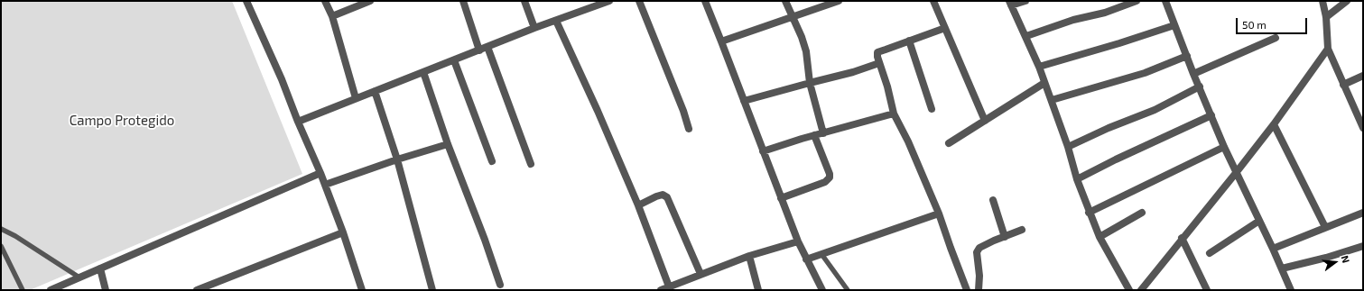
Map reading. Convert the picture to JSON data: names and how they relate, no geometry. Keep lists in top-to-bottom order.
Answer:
{
  "parks": ["Campo Protegido"],
  "scale_bar": "50 m",
  "north": "right"
}
